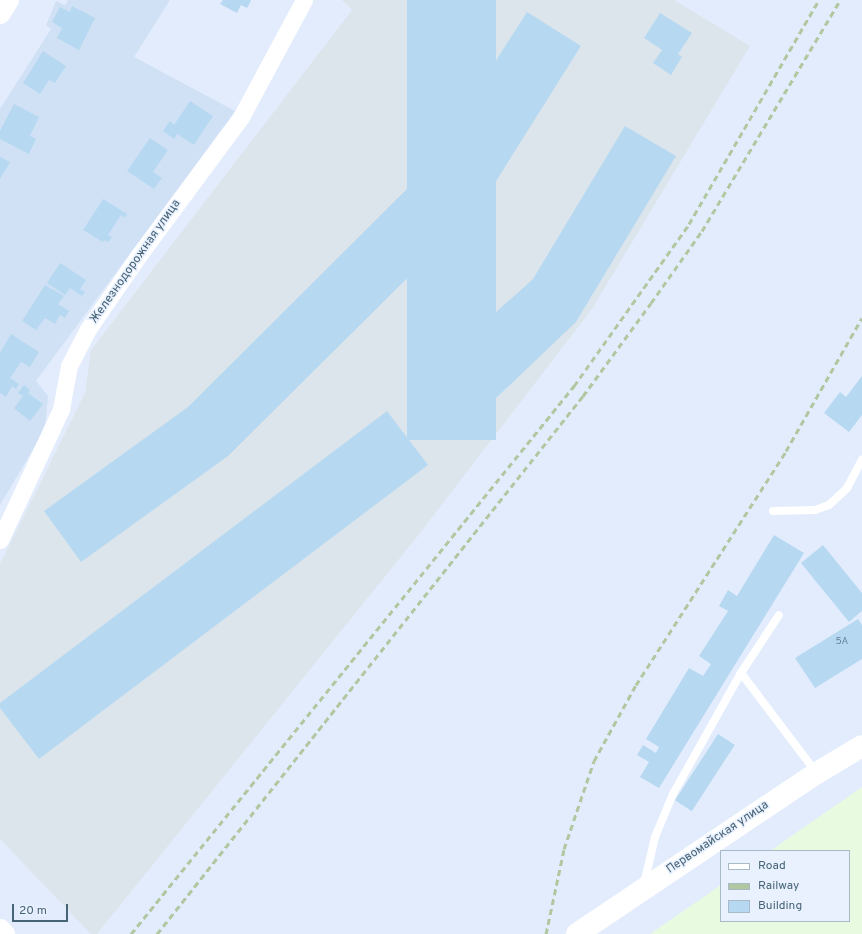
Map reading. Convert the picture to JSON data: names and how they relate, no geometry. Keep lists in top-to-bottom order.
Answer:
{
  "streets": {
    "main road": ["Первомайская улица"],
    "street": ["Железнодорожная улица"]
  },
  "house_numbers": ["5А"],
  "legend": ["Road", "Railway", "Building"],
  "scale_bar": "20 m"
}
